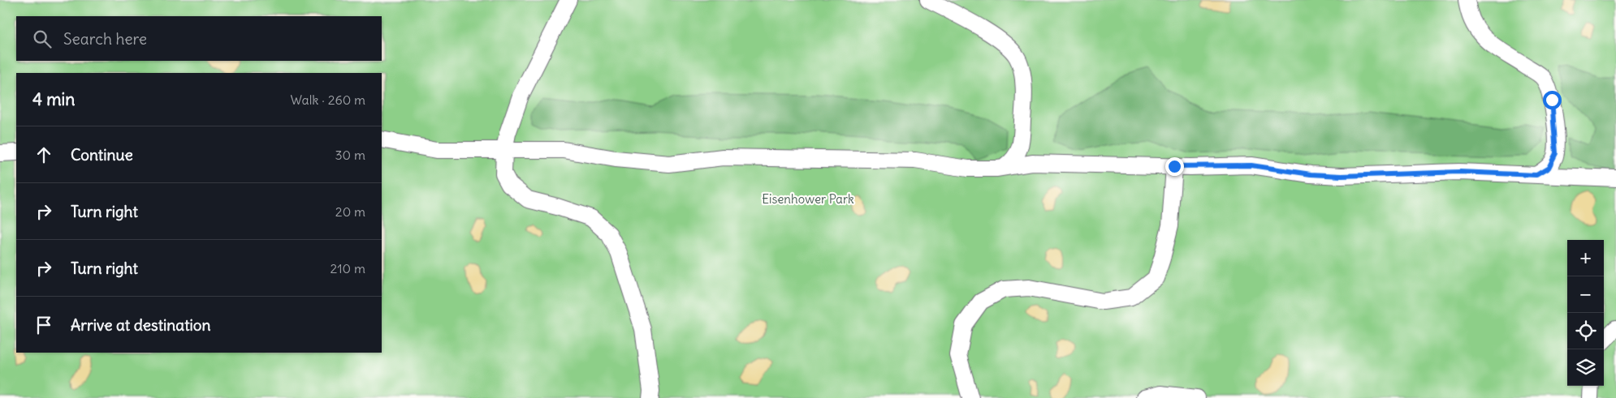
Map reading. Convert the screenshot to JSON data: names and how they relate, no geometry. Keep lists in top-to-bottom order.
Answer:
{
  "parks": ["Eisenhower Park"],
  "page": {
    "search": "Search here",
    "heading": ["4 min", "Walk · 260 m"],
    "list": [
      ["Continue", "30 m"],
      ["Turn right", "20 m"],
      ["Turn right", "210 m"],
      "Arrive at destination"
    ],
    "map_buttons": ["+", "−"]
  }
}
